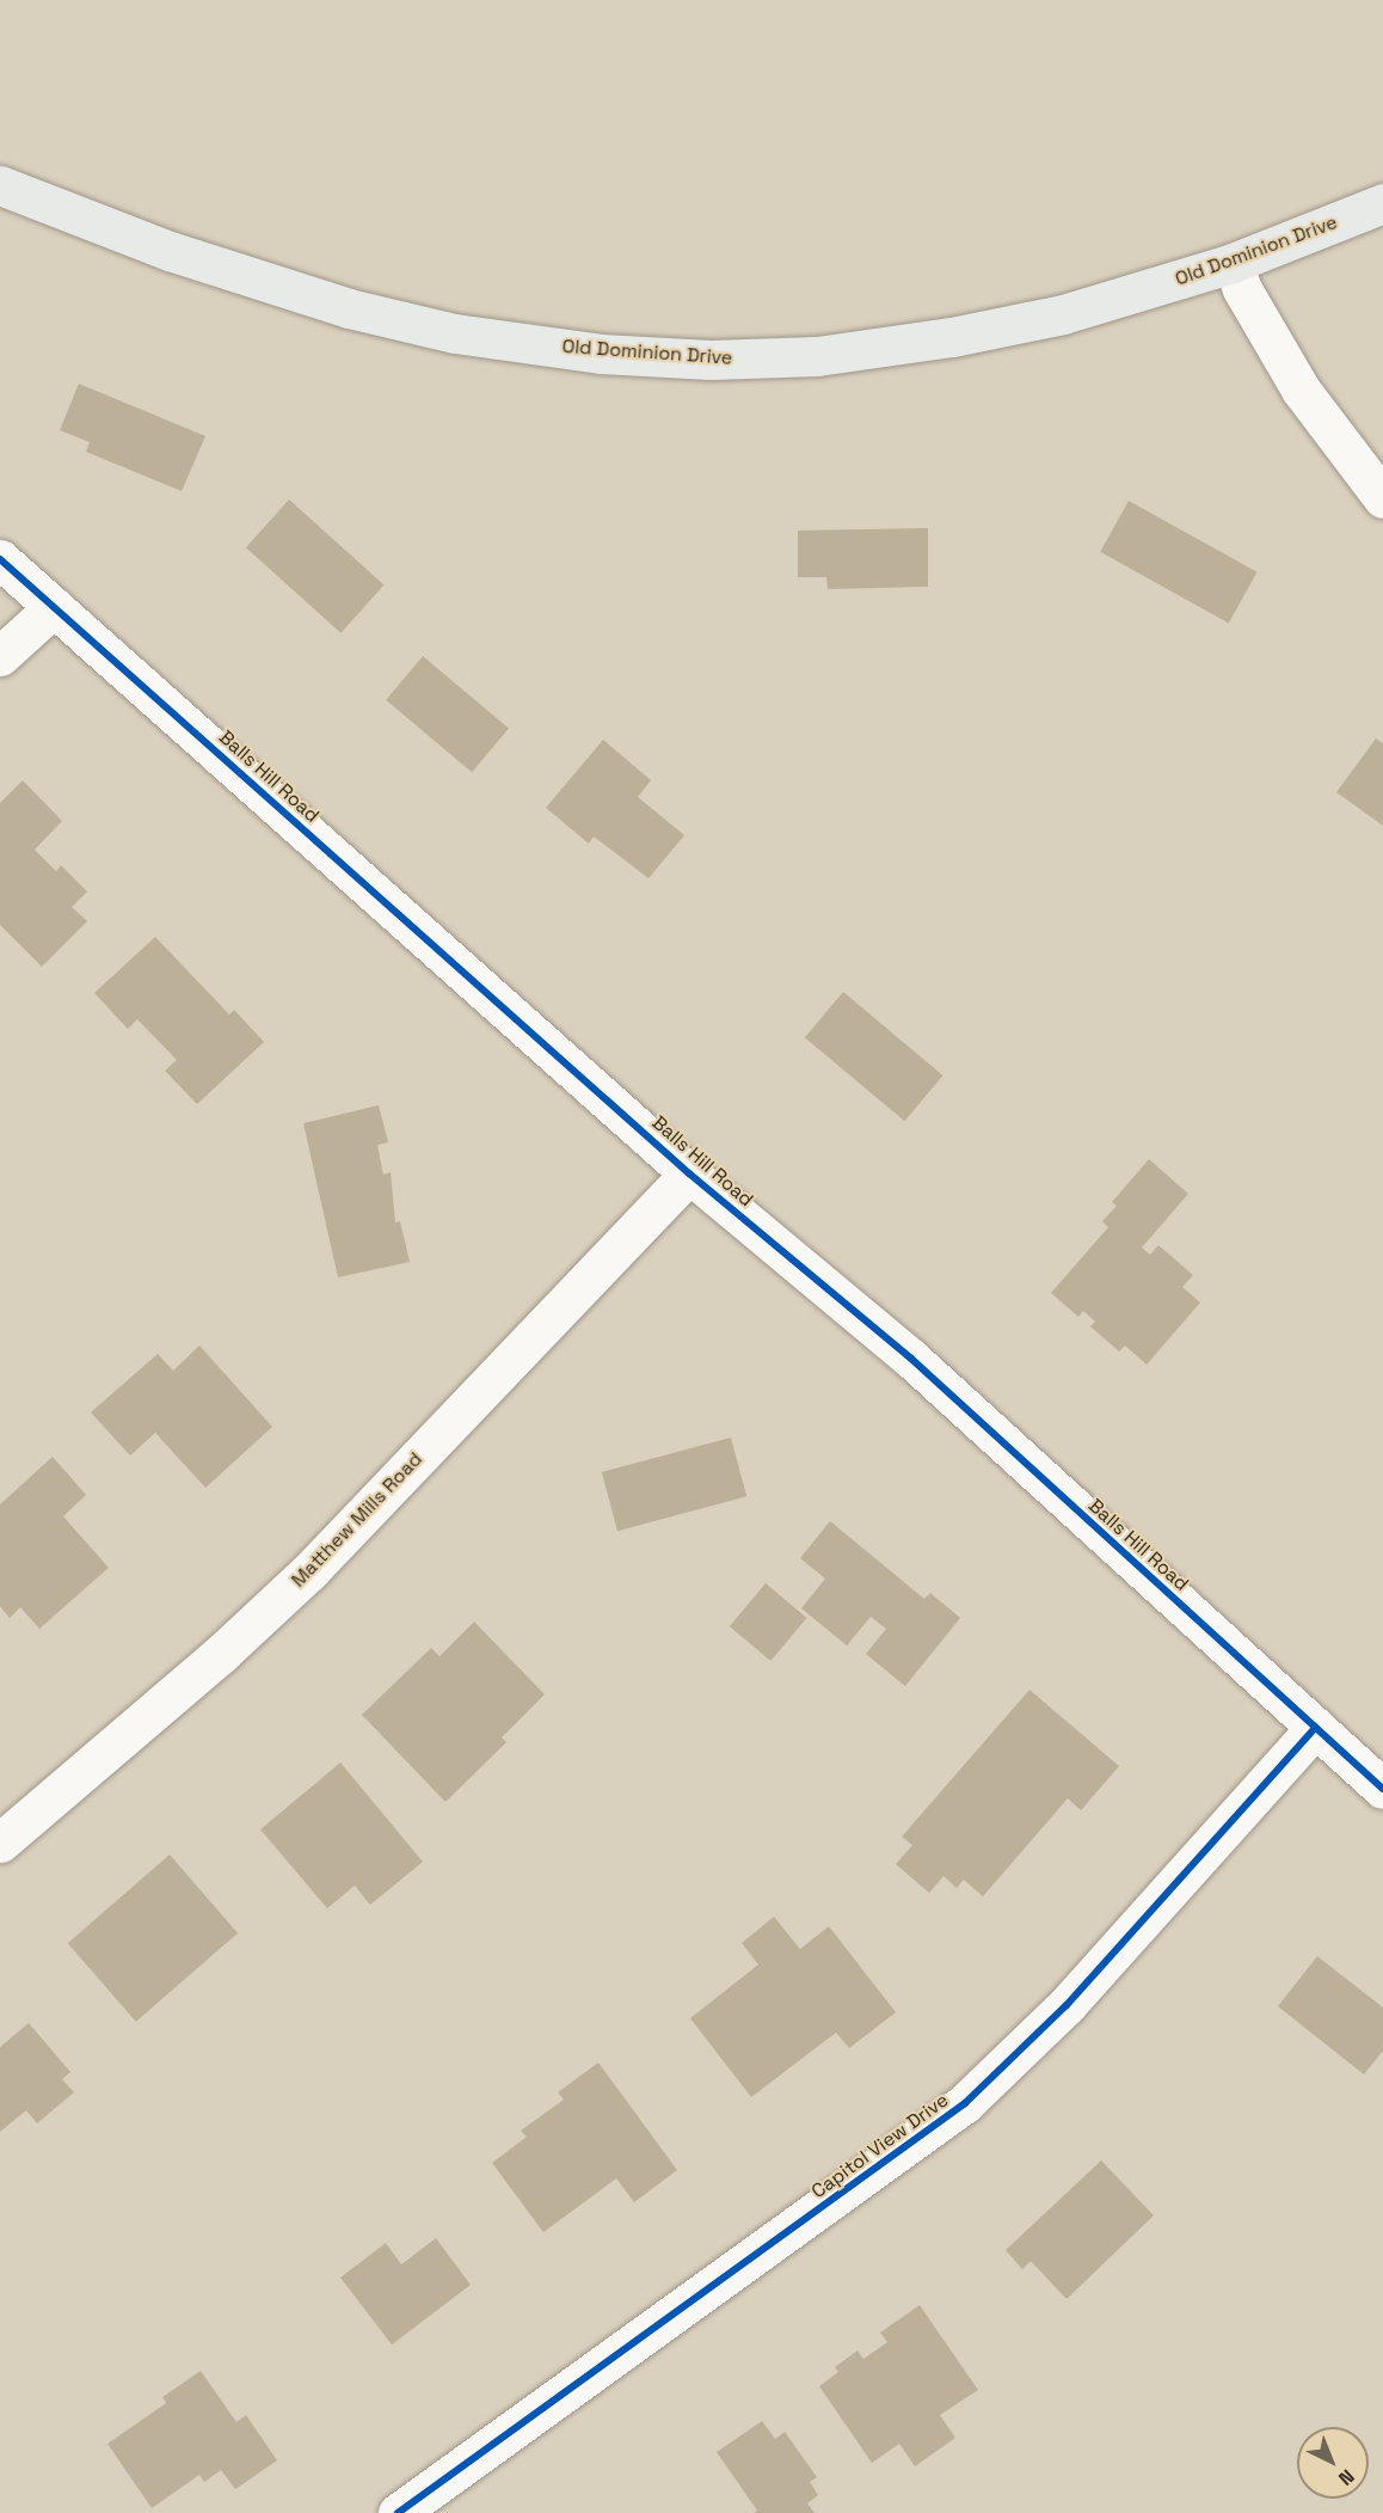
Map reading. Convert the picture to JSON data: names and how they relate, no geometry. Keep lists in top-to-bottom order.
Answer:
{
  "streets": {
    "main road": ["Old Dominion Drive"],
    "street": ["Balls Hill Road", "Matthew Mills Road", "Capitol View Drive"]
  },
  "crossings": [
    ["Balls Hill Road", "Matthew Mills Road"],
    ["Balls Hill Road", "Capitol View Drive"]
  ],
  "north": "bottom right"
}
